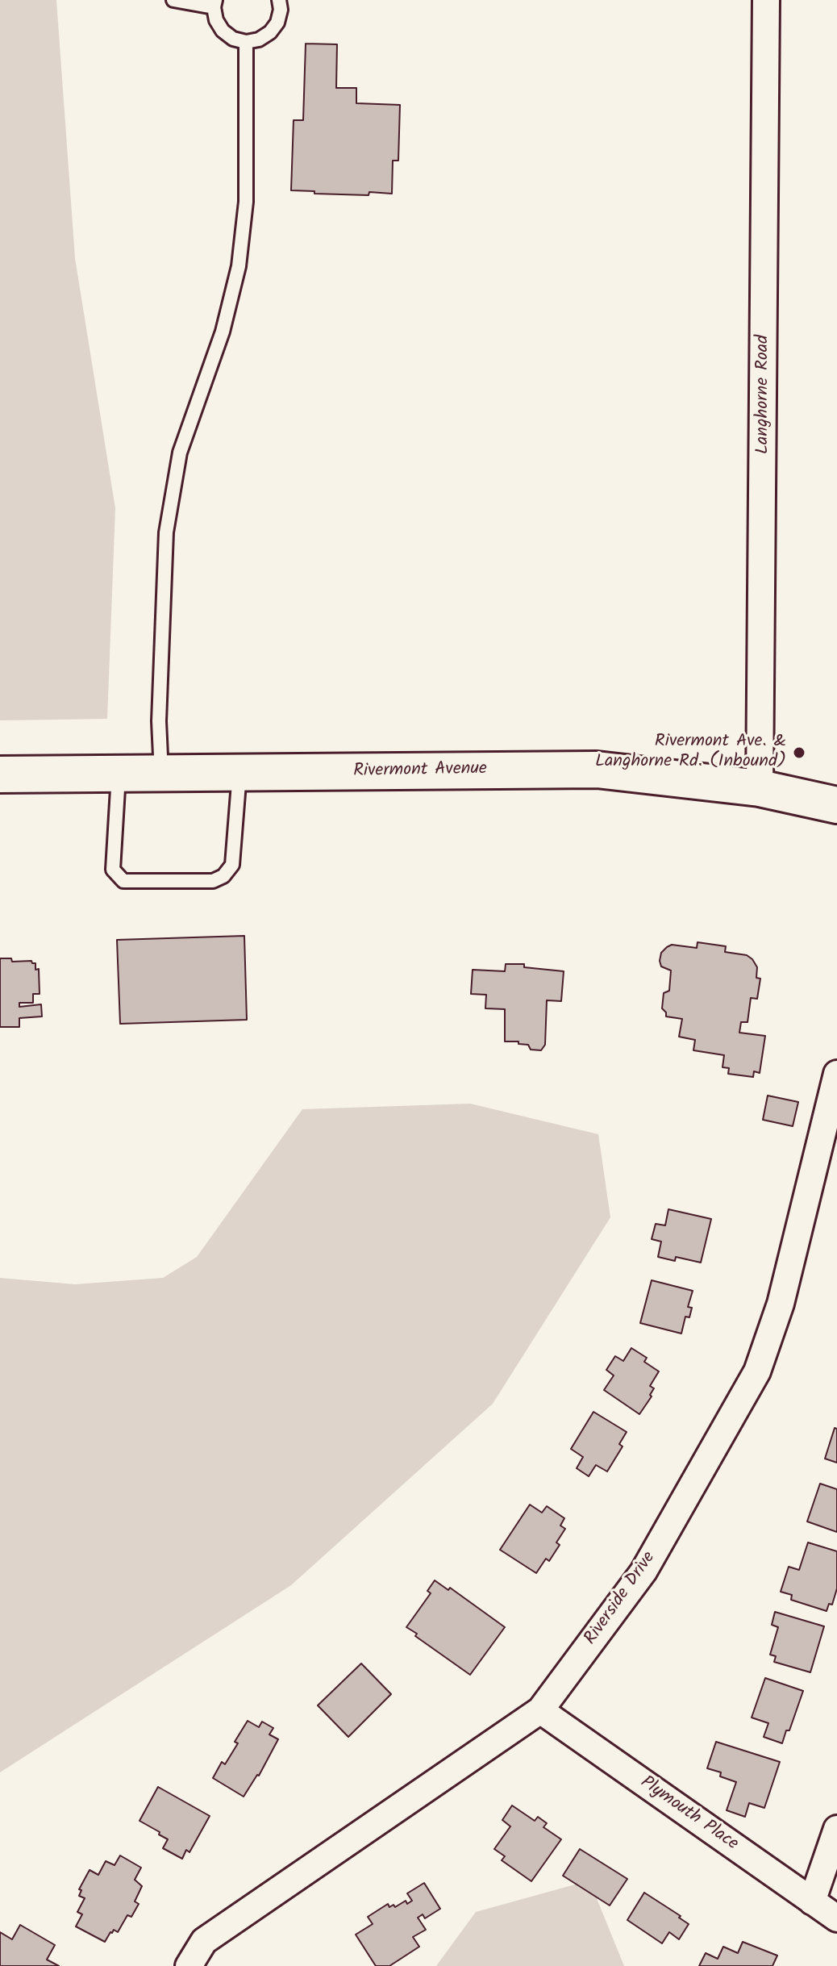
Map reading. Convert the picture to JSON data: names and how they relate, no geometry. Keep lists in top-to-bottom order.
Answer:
{
  "streets": {
    "main road": ["Rivermont Avenue"],
    "street": ["Langhorne Road", "Riverside Drive", "Plymouth Place"]
  },
  "crossings": [
    ["Langhorne Road", "Rivermont Avenue"],
    ["Riverside Drive", "Plymouth Place"]
  ],
  "places": ["Rivermont Ave. & Langhorne Rd. (Inbound)"]
}
